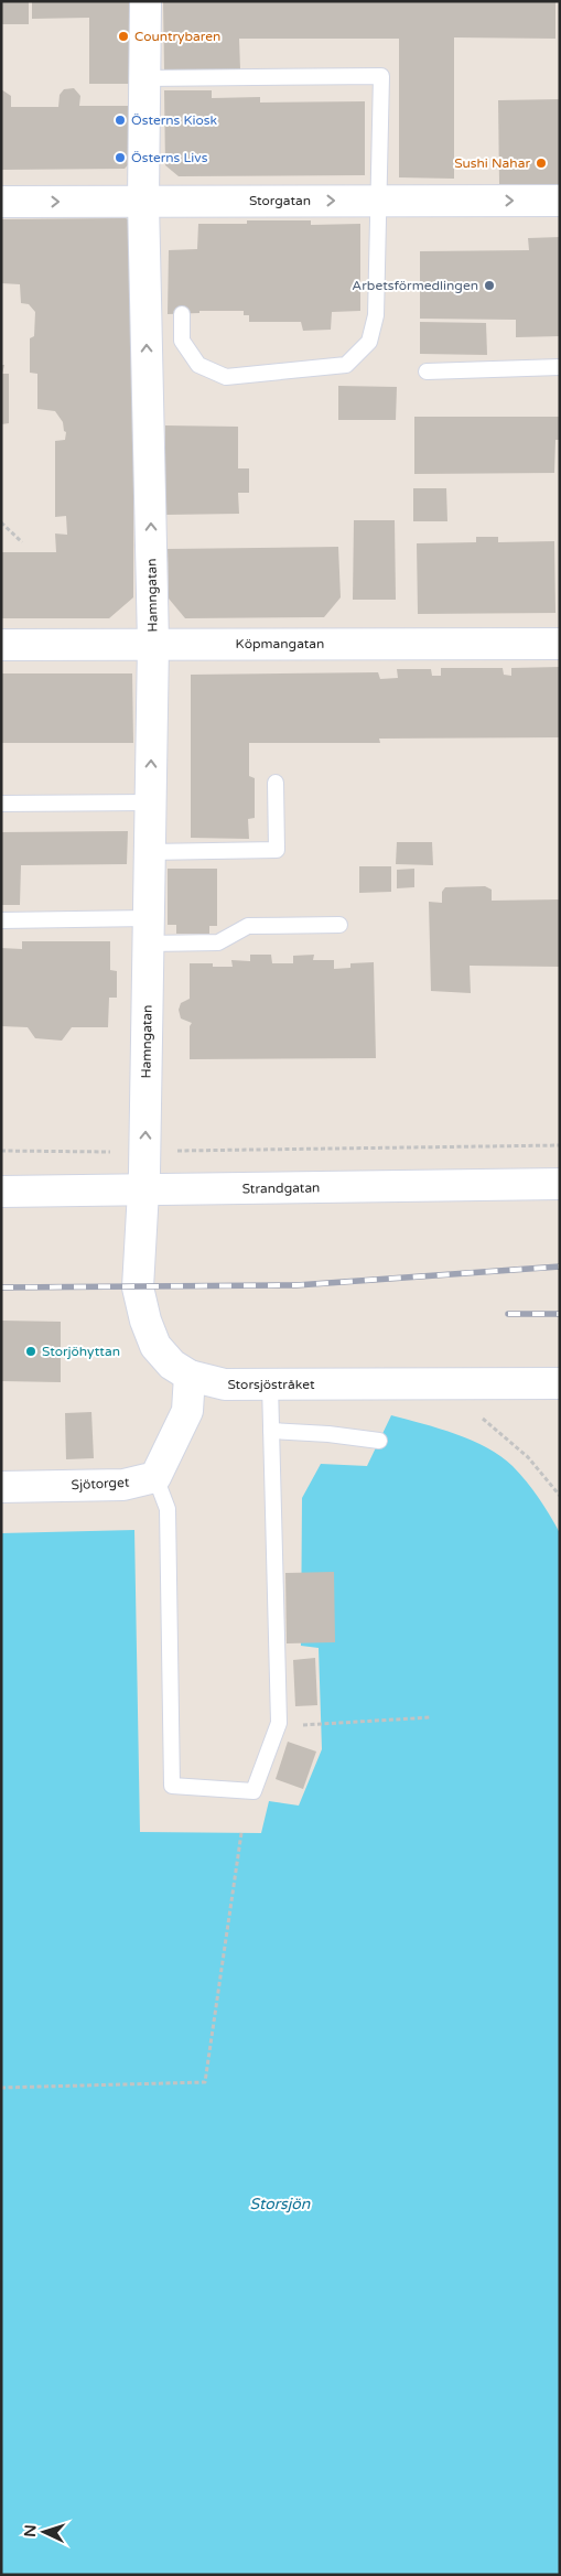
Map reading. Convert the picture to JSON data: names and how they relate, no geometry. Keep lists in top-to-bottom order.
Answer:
{
  "streets": {
    "street": [
      "Storgatan",
      "Hamngatan",
      "Köpmangatan",
      "Strandgatan",
      "Storsjöstråket",
      "Sjötorget"
    ]
  },
  "crossings": [
    ["Storgatan", "Hamngatan"],
    ["Hamngatan", "Köpmangatan"],
    ["Hamngatan", "Strandgatan"],
    ["Hamngatan", "Storsjöstråket"],
    ["Strandgatan", "Storsjöstråket"]
  ],
  "one_way": ["Storgatan", "Hamngatan"],
  "water": ["Storsjön"],
  "places": [
    "Countrybaren",
    "Österns Kiosk",
    "Österns Livs",
    "Sushi Nahar",
    "Arbetsförmedlingen",
    "Storjöhyttan"
  ],
  "north": "left"
}
